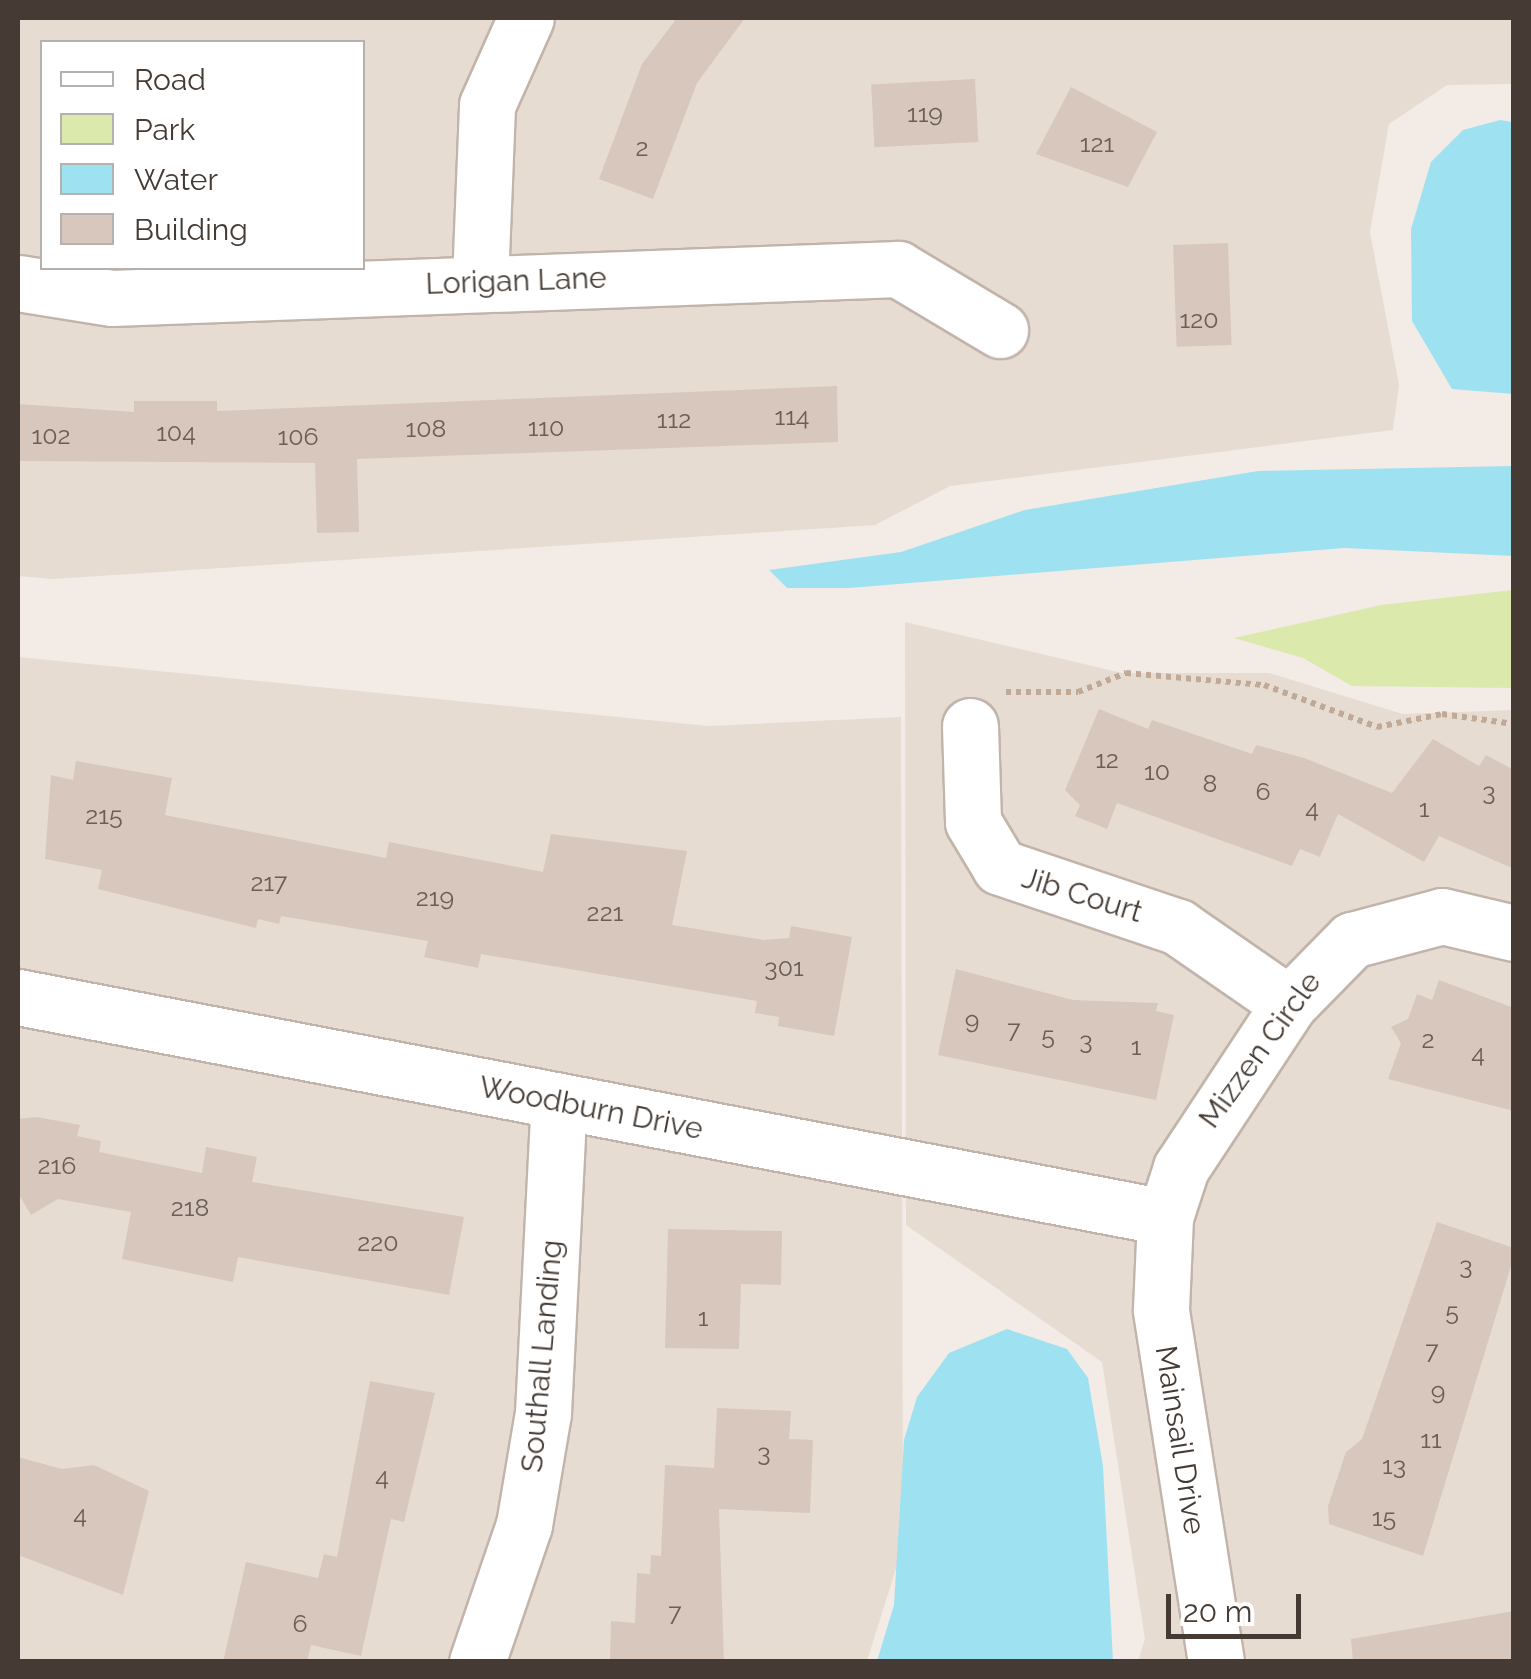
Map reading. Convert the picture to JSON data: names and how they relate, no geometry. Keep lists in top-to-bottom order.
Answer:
{
  "streets": {
    "street": [
      "Lorigan Lane",
      "Jib Court",
      "Mizzen Circle",
      "Woodburn Drive",
      "Southall Landing",
      "Mainsail Drive"
    ]
  },
  "crossings": [
    ["Jib Court", "Mizzen Circle"],
    ["Mizzen Circle", "Woodburn Drive"],
    ["Mizzen Circle", "Mainsail Drive"],
    ["Woodburn Drive", "Southall Landing"],
    ["Woodburn Drive", "Mainsail Drive"]
  ],
  "house_numbers": [
    "119",
    "121",
    "2",
    "120",
    "114",
    "112",
    "110",
    "108",
    "104",
    "102",
    "106",
    "12",
    "10",
    "8",
    "6",
    "3",
    "4",
    "1",
    "215",
    "217",
    "219",
    "221",
    "301",
    "9",
    "7",
    "5",
    "2",
    "3",
    "1",
    "4",
    "216",
    "218",
    "220",
    "3",
    "5",
    "1",
    "7",
    "9",
    "11",
    "3",
    "13",
    "4",
    "4",
    "15",
    "7",
    "6"
  ],
  "legend": [
    "Road",
    "Park",
    "Water",
    "Building"
  ],
  "scale_bar": "20 m"
}
